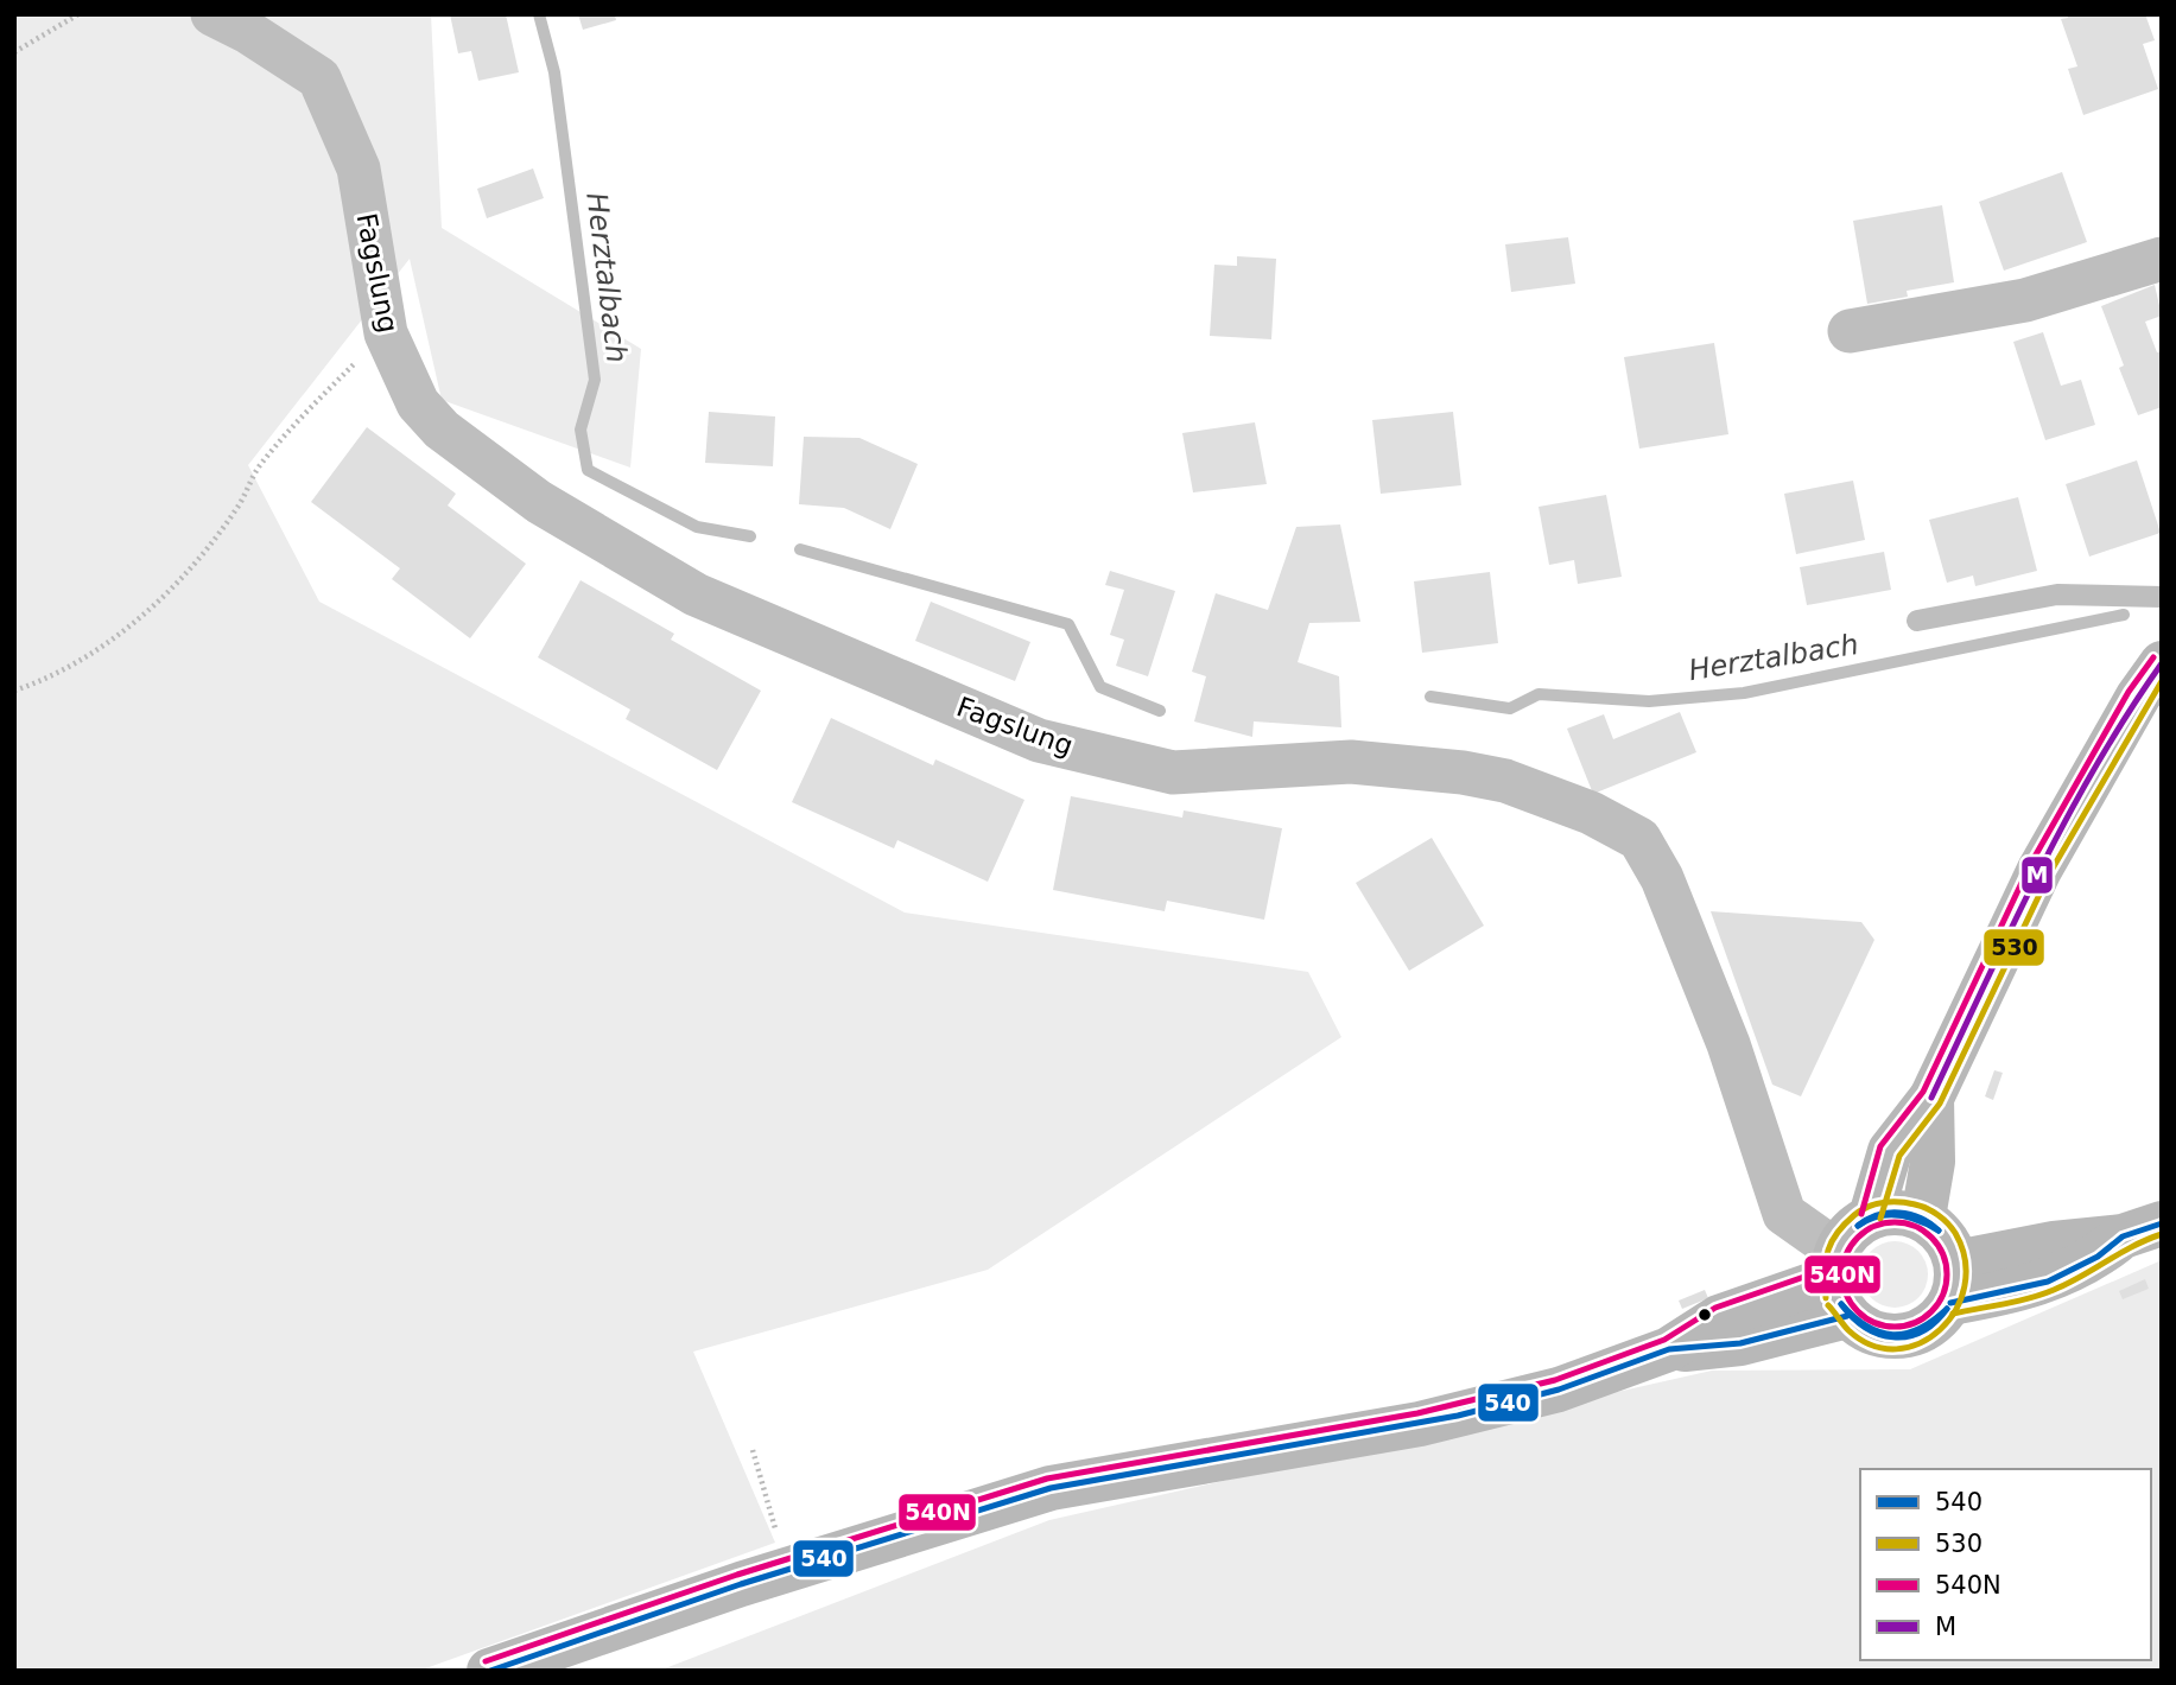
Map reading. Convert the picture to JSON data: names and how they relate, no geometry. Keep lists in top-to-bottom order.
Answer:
{
  "streets": {
    "street": ["Fagslung"]
  },
  "water": ["Herztalbach"],
  "lines": [
    "transit line 540N",
    "transit line M",
    "transit line 530",
    "transit line 540"
  ],
  "legend": [
    "540",
    "530",
    "540N",
    "M"
  ]
}
